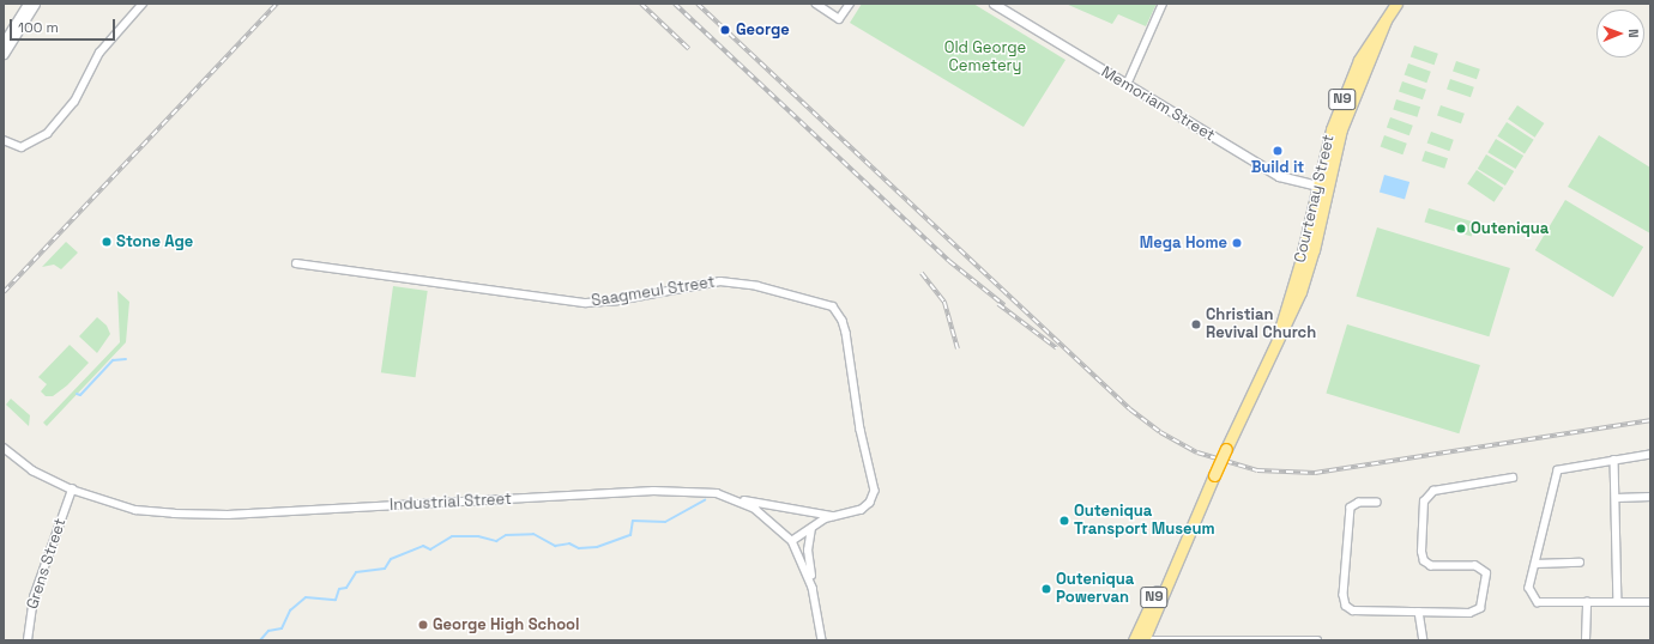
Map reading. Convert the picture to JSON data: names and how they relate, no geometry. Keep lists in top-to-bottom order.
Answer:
{
  "streets": {
    "highway": ["N9", "Courtenay Street"],
    "street": [
      "Memoriam Street",
      "Saagmeul Street",
      "Industrial Street",
      "Grens Street"
    ]
  },
  "crossings": [
    ["Memoriam Street", "Courtenay Street"],
    ["Saagmeul Street", "Industrial Street"],
    ["Industrial Street", "Grens Street"]
  ],
  "parks": ["Old George Cemetery"],
  "places": [
    "George",
    "Build it",
    "Outeniqua",
    "Stone Age",
    "Mega Home",
    "Christian Revival Church",
    "Outeniqua Transport Museum",
    "Outeniqua Powervan",
    "George High School"
  ],
  "scale_bar": "100 m",
  "north": "right"
}
